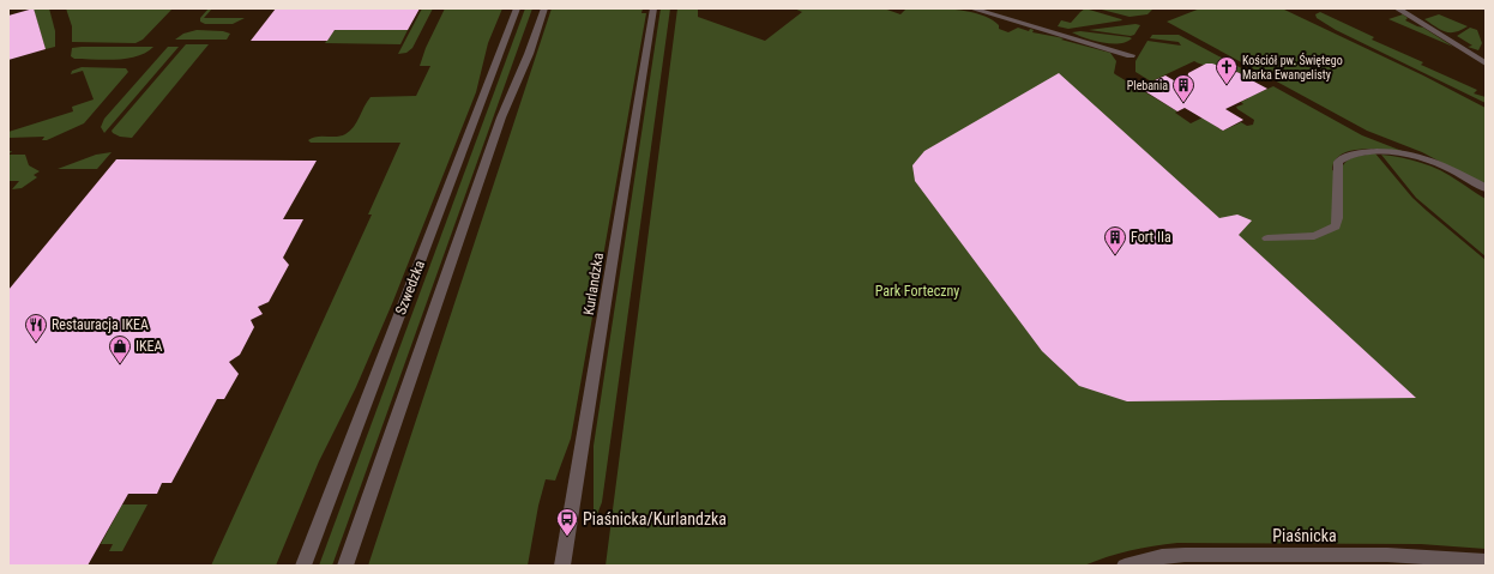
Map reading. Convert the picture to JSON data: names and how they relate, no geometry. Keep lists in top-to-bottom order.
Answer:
{
  "streets": {
    "street": ["Kurlandzka", "Szwedzka", "Piaśnicka"]
  },
  "parks": ["Park Forteczny"],
  "places": {
    "church": ["Kościół pw. Świętego Marka Ewangelisty"],
    "building": ["Plebania", "Fort IIa"],
    "restaurant": ["Restauracja IKEA"],
    "shop": ["IKEA"],
    "bus stop": ["Piaśnicka/Kurlandzka"]
  }
}
